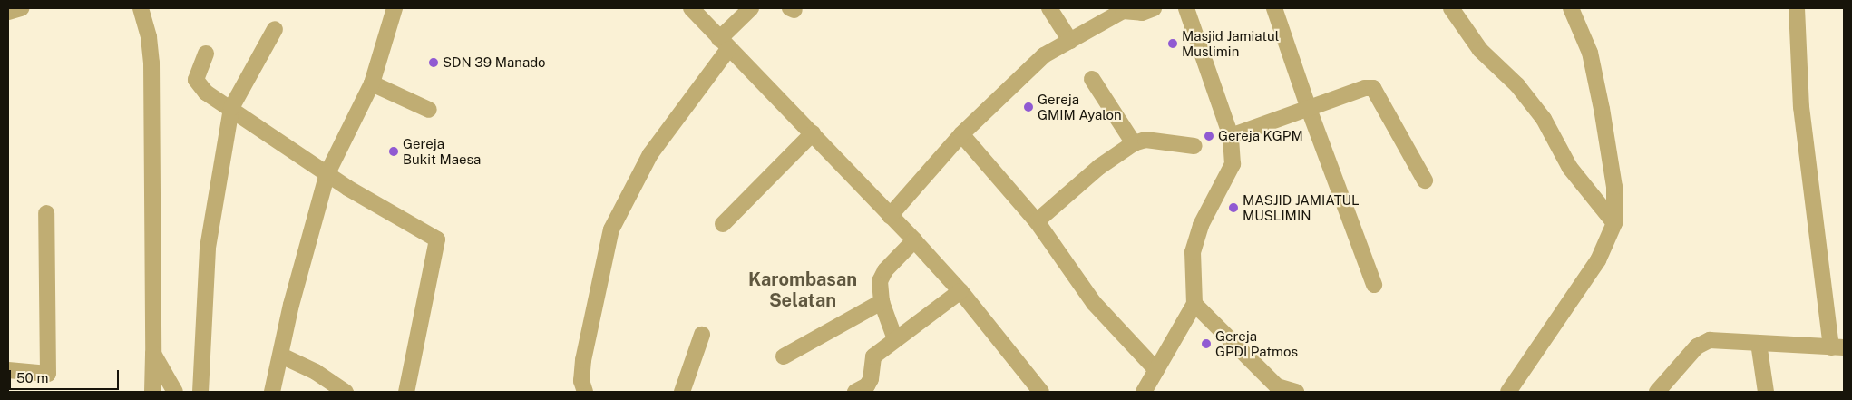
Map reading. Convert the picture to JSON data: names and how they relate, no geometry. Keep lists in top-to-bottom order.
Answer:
{
  "districts": ["Karombasan Selatan"],
  "places": [
    "Masjid Jamiatul Muslimin",
    "SDN 39 Manado",
    "Gereja GMIM Ayalon",
    "Gereja KGPM",
    "Gereja Bukit Maesa",
    "MASJID JAMIATUL MUSLIMIN",
    "Gereja GPDI Patmos"
  ],
  "scale_bar": "50 m"
}
